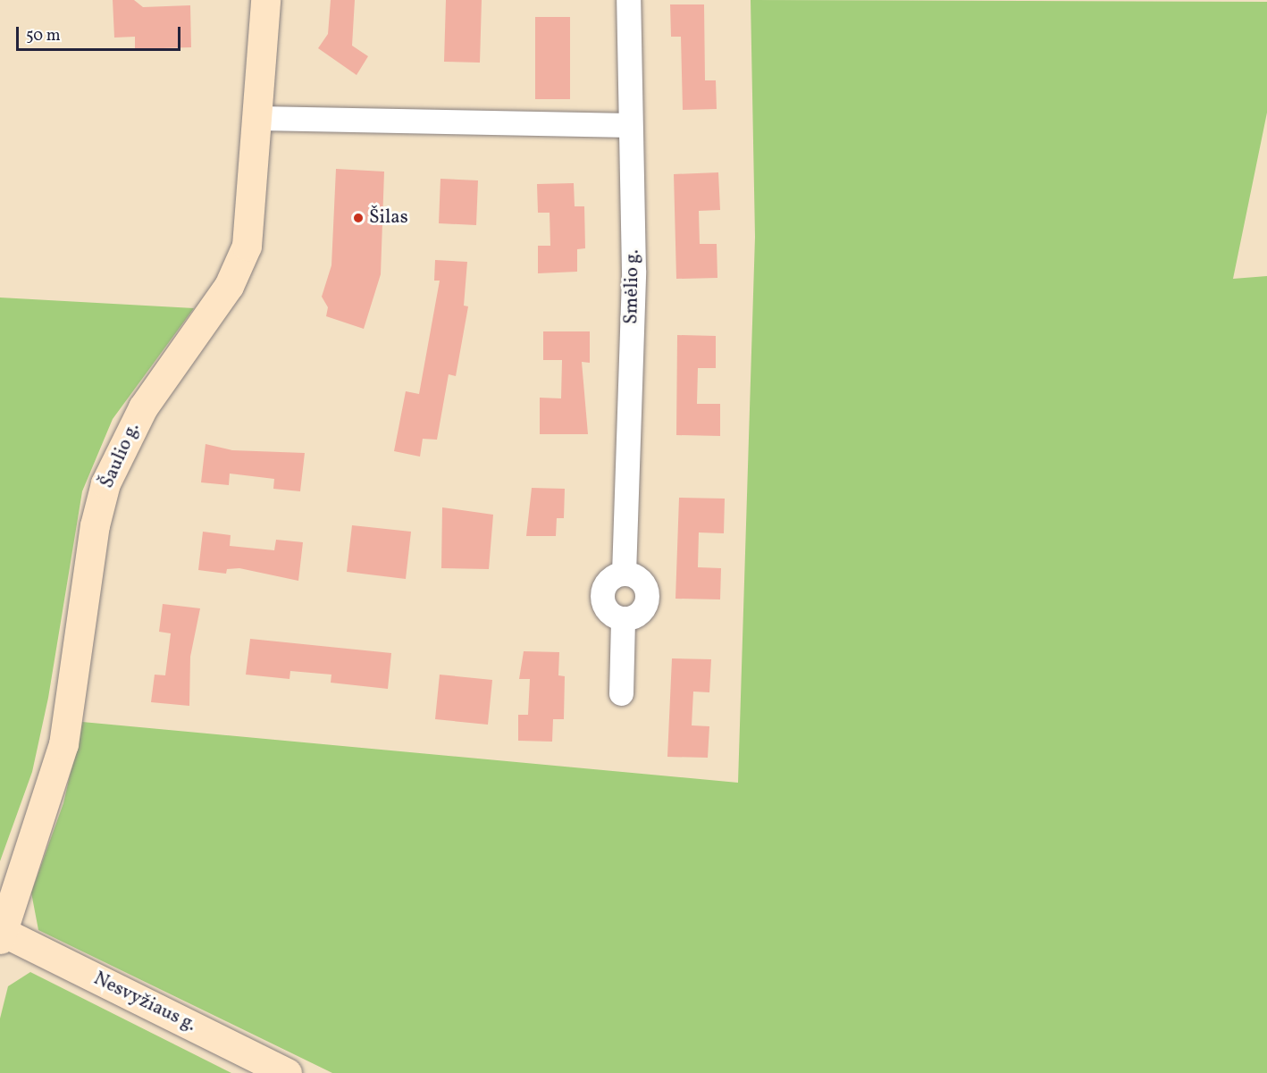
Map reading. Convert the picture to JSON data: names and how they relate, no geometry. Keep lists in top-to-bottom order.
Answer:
{
  "streets": {
    "street": ["Smėlio g.", "Šaulio g.", "Nesvyžiaus g."]
  },
  "crossings": [
    ["Šaulio g.", "Nesvyžiaus g."]
  ],
  "places": ["Šilas"],
  "scale_bar": "50 m"
}
